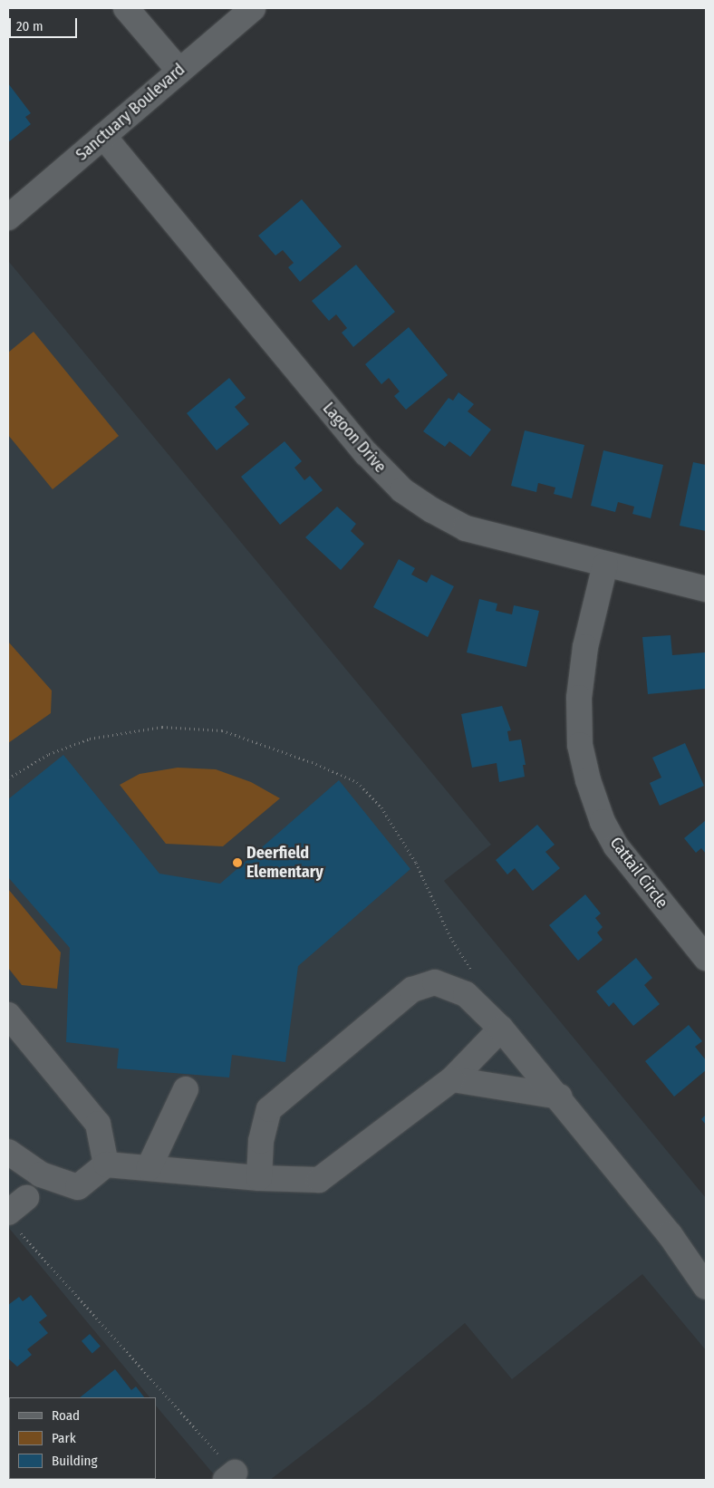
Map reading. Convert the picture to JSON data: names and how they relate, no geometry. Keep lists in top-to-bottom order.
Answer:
{
  "streets": {
    "street": ["Sanctuary Boulevard", "Lagoon Drive", "Cattail Circle"]
  },
  "crossings": [
    ["Sanctuary Boulevard", "Lagoon Drive"],
    ["Lagoon Drive", "Cattail Circle"]
  ],
  "places": ["Deerfield Elementary"],
  "legend": ["Road", "Park", "Building"],
  "scale_bar": "20 m"
}
